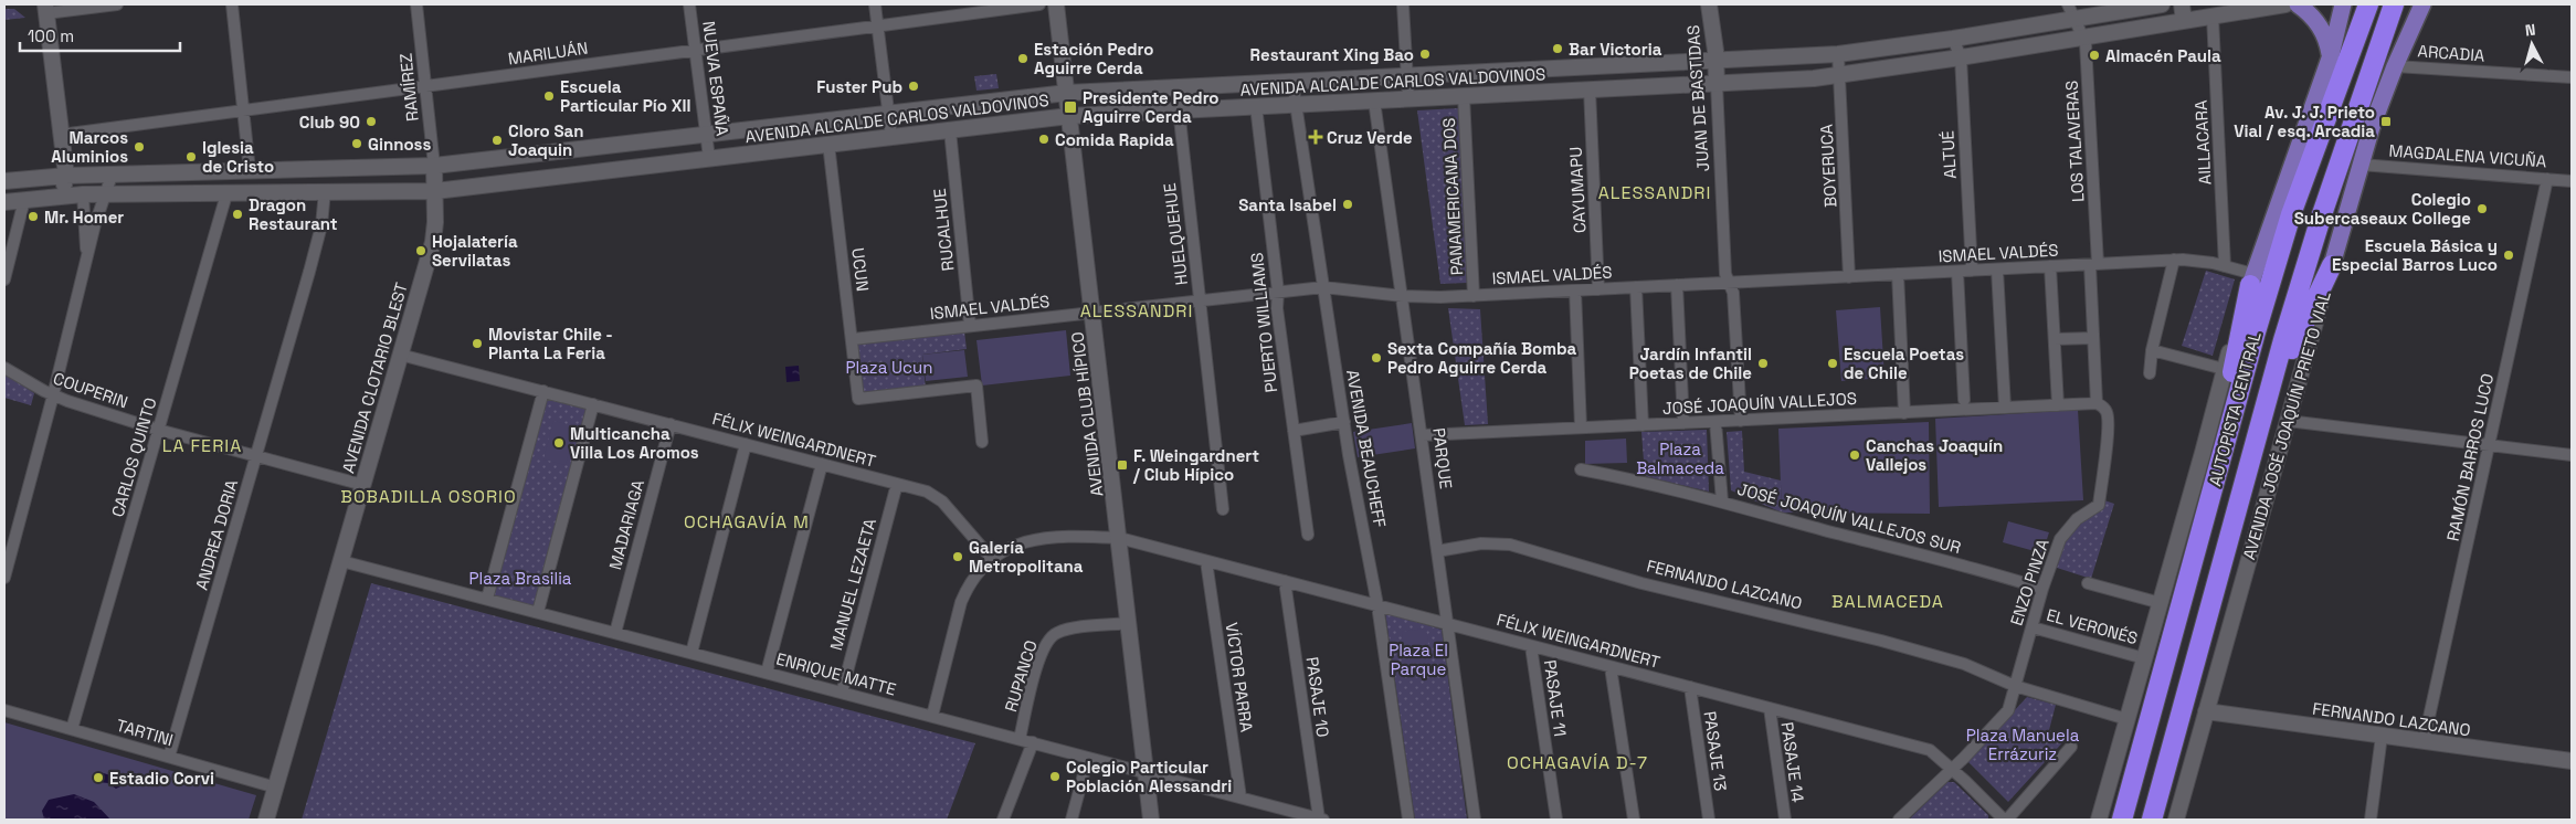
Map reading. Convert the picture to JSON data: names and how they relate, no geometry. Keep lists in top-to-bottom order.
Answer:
{
  "streets": {
    "highway": ["AUTOPISTA CENTRAL"],
    "main road": [
      "AVENIDA ALCALDE CARLOS VALDOVINOS",
      "JUAN DE BASTIDAS",
      "AVENIDA CLOTARIO BLEST",
      "AVENIDA CLUB HÍPICO",
      "AVENIDA JOSÉ JOAQUÍN PRIETO VIAL",
      "FERNANDO LAZCANO"
    ],
    "street": [
      "MARILUÁN",
      "ARCADIA",
      "NUEVA ESPAÑA",
      "RAMÍREZ",
      "LOS TALAVERAS",
      "AILLACARA",
      "ALTUÉ",
      "MAGDALENA VICUÑA",
      "BOYERUCA",
      "CAYUMAPU",
      "PANAMERICANA DOS",
      "RUCALHUE",
      "HUELQUEHUE",
      "ISMAEL VALDÉS",
      "UCUN",
      "PUERTO WILLIAMS",
      "COUPERIN",
      "JOSÉ JOAQUÍN VALLEJOS",
      "FÉLIX WEINGARDNERT",
      "AVENIDA BEAUCHEFF",
      "CARLOS QUINTO",
      "RAMÓN BARROS LUCO",
      "PARQUE",
      "JOSÉ JOAQUÍN VALLEJOS SUR",
      "MADARIAGA",
      "ANDREA DORIA",
      "ENZO PINZA",
      "MANUEL LEZAETA",
      "EL VERONÉS",
      "ENRIQUE MATTE",
      "RUPANCO",
      "VÍCTOR PARRA",
      "PASAJE 10",
      "PASAJE 11",
      "TARTINI",
      "PASAJE 13",
      "PASAJE 14"
    ]
  },
  "crossings": [
    ["MARILUÁN", "NUEVA ESPAÑA"],
    ["MARILUÁN", "RAMÍREZ"],
    ["ARCADIA", "AVENIDA JOSÉ JOAQUÍN PRIETO VIAL"],
    ["NUEVA ESPAÑA", "AVENIDA ALCALDE CARLOS VALDOVINOS"],
    ["AVENIDA ALCALDE CARLOS VALDOVINOS", "RAMÍREZ"],
    ["AVENIDA ALCALDE CARLOS VALDOVINOS", "JUAN DE BASTIDAS"],
    ["AVENIDA ALCALDE CARLOS VALDOVINOS", "LOS TALAVERAS"],
    ["AVENIDA ALCALDE CARLOS VALDOVINOS", "AILLACARA"],
    ["AVENIDA ALCALDE CARLOS VALDOVINOS", "ALTUÉ"],
    ["AVENIDA ALCALDE CARLOS VALDOVINOS", "BOYERUCA"],
    ["AVENIDA ALCALDE CARLOS VALDOVINOS", "CAYUMAPU"],
    ["AVENIDA ALCALDE CARLOS VALDOVINOS", "PANAMERICANA DOS"],
    ["AVENIDA ALCALDE CARLOS VALDOVINOS", "RUCALHUE"],
    ["AVENIDA ALCALDE CARLOS VALDOVINOS", "HUELQUEHUE"],
    ["AVENIDA ALCALDE CARLOS VALDOVINOS", "UCUN"],
    ["AVENIDA ALCALDE CARLOS VALDOVINOS", "PUERTO WILLIAMS"],
    ["AVENIDA ALCALDE CARLOS VALDOVINOS", "AVENIDA CLOTARIO BLEST"],
    ["AVENIDA ALCALDE CARLOS VALDOVINOS", "AVENIDA CLUB HÍPICO"],
    ["AVENIDA ALCALDE CARLOS VALDOVINOS", "AVENIDA BEAUCHEFF"],
    ["AVENIDA ALCALDE CARLOS VALDOVINOS", "CARLOS QUINTO"],
    ["AVENIDA ALCALDE CARLOS VALDOVINOS", "PARQUE"],
    ["AVENIDA ALCALDE CARLOS VALDOVINOS", "ANDREA DORIA"],
    ["RAMÍREZ", "AVENIDA CLOTARIO BLEST"],
    ["JUAN DE BASTIDAS", "ISMAEL VALDÉS"],
    ["JUAN DE BASTIDAS", "JOSÉ JOAQUÍN VALLEJOS"],
    ["LOS TALAVERAS", "ISMAEL VALDÉS"],
    ["LOS TALAVERAS", "JOSÉ JOAQUÍN VALLEJOS"],
    ["LOS TALAVERAS", "ENZO PINZA"],
    ["AILLACARA", "ISMAEL VALDÉS"],
    ["ALTUÉ", "ISMAEL VALDÉS"],
    ["MAGDALENA VICUÑA", "AVENIDA JOSÉ JOAQUÍN PRIETO VIAL"],
    ["MAGDALENA VICUÑA", "RAMÓN BARROS LUCO"],
    ["BOYERUCA", "ISMAEL VALDÉS"],
    ["CAYUMAPU", "ISMAEL VALDÉS"],
    ["PANAMERICANA DOS", "ISMAEL VALDÉS"],
    ["RUCALHUE", "ISMAEL VALDÉS"],
    ["HUELQUEHUE", "ISMAEL VALDÉS"],
    ["ISMAEL VALDÉS", "UCUN"],
    ["ISMAEL VALDÉS", "PUERTO WILLIAMS"],
    ["ISMAEL VALDÉS", "AVENIDA CLUB HÍPICO"],
    ["ISMAEL VALDÉS", "AVENIDA BEAUCHEFF"],
    ["ISMAEL VALDÉS", "PARQUE"],
    ["AVENIDA CLOTARIO BLEST", "COUPERIN"],
    ["AVENIDA CLOTARIO BLEST", "FÉLIX WEINGARDNERT"],
    ["AVENIDA CLOTARIO BLEST", "ENRIQUE MATTE"],
    ["AVENIDA CLOTARIO BLEST", "TARTINI"],
    ["COUPERIN", "CARLOS QUINTO"],
    ["COUPERIN", "ANDREA DORIA"],
    ["JOSÉ JOAQUÍN VALLEJOS", "PARQUE"],
    ["JOSÉ JOAQUÍN VALLEJOS", "ENZO PINZA"],
    ["AVENIDA CLUB HÍPICO", "FÉLIX WEINGARDNERT"],
    ["AVENIDA CLUB HÍPICO", "ENRIQUE MATTE"],
    ["AVENIDA CLUB HÍPICO", "RUPANCO"],
    ["AVENIDA JOSÉ JOAQUÍN PRIETO VIAL", "FERNANDO LAZCANO"],
    ["FÉLIX WEINGARDNERT", "AVENIDA BEAUCHEFF"],
    ["FÉLIX WEINGARDNERT", "PARQUE"],
    ["FÉLIX WEINGARDNERT", "MADARIAGA"],
    ["FÉLIX WEINGARDNERT", "ENZO PINZA"],
    ["FÉLIX WEINGARDNERT", "MANUEL LEZAETA"],
    ["FÉLIX WEINGARDNERT", "ENRIQUE MATTE"],
    ["FÉLIX WEINGARDNERT", "VÍCTOR PARRA"],
    ["FÉLIX WEINGARDNERT", "PASAJE 10"],
    ["FÉLIX WEINGARDNERT", "PASAJE 11"],
    ["FÉLIX WEINGARDNERT", "PASAJE 13"],
    ["FÉLIX WEINGARDNERT", "PASAJE 14"],
    ["CARLOS QUINTO", "TARTINI"],
    ["RAMÓN BARROS LUCO", "FERNANDO LAZCANO"],
    ["PARQUE", "FERNANDO LAZCANO"],
    ["JOSÉ JOAQUÍN VALLEJOS SUR", "ENZO PINZA"],
    ["MADARIAGA", "ENRIQUE MATTE"],
    ["ANDREA DORIA", "TARTINI"],
    ["ENZO PINZA", "FERNANDO LAZCANO"],
    ["ENZO PINZA", "EL VERONÉS"],
    ["MANUEL LEZAETA", "ENRIQUE MATTE"],
    ["ENRIQUE MATTE", "RUPANCO"],
    ["ENRIQUE MATTE", "VÍCTOR PARRA"],
    ["ENRIQUE MATTE", "PASAJE 10"]
  ],
  "districts": [
    "ALESSANDRI",
    "ALESSANDRI",
    "LA FERIA",
    "BOBADILLA OSORIO",
    "OCHAGAVÍA M",
    "BALMACEDA",
    "OCHAGAVÍA D-7"
  ],
  "parks": [
    "Plaza Ucun",
    "Plaza Balmaceda",
    "Plaza Brasilia",
    "Plaza El Parque",
    "Plaza Manuela Errázuriz"
  ],
  "places": {
    "other": [
      "Bar Victoria",
      "Restaurant Xing Bao",
      "Almacén Paula",
      "Estación Pedro Aguirre Cerda",
      "Fuster Pub",
      "Escuela Particular Pío XII",
      "Club 90",
      "Comida Rapida",
      "Cloro San Joaquin",
      "Ginnoss",
      "Marcos Aluminios",
      "Iglesia de Cristo",
      "Santa Isabel",
      "Colegio Subercaseaux College",
      "Dragon Restaurant",
      "Mr. Homer",
      "Hojalatería Servilatas",
      "Escuela Básica y Especial Barros Luco",
      "Movistar Chile - Planta La Feria",
      "Sexta Compañía Bomba Pedro Aguirre Cerda",
      "Jardín Infantil Poetas de Chile",
      "Escuela Poetas de Chile",
      "Multicancha Villa Los Aromos",
      "Canchas Joaquín Vallejos",
      "Galería Metropolitana",
      "Colegio Particular Población Alessandri",
      "Estadio Corvi"
    ],
    "transit": ["Presidente Pedro Aguirre Cerda", "Av. J. J. Prieto Vial / esq. Arcadia", "F. Weingardnert / Club Hípico"],
    "health": ["Cruz Verde"]
  },
  "scale_bar": "100 m",
  "north": "top"
}
